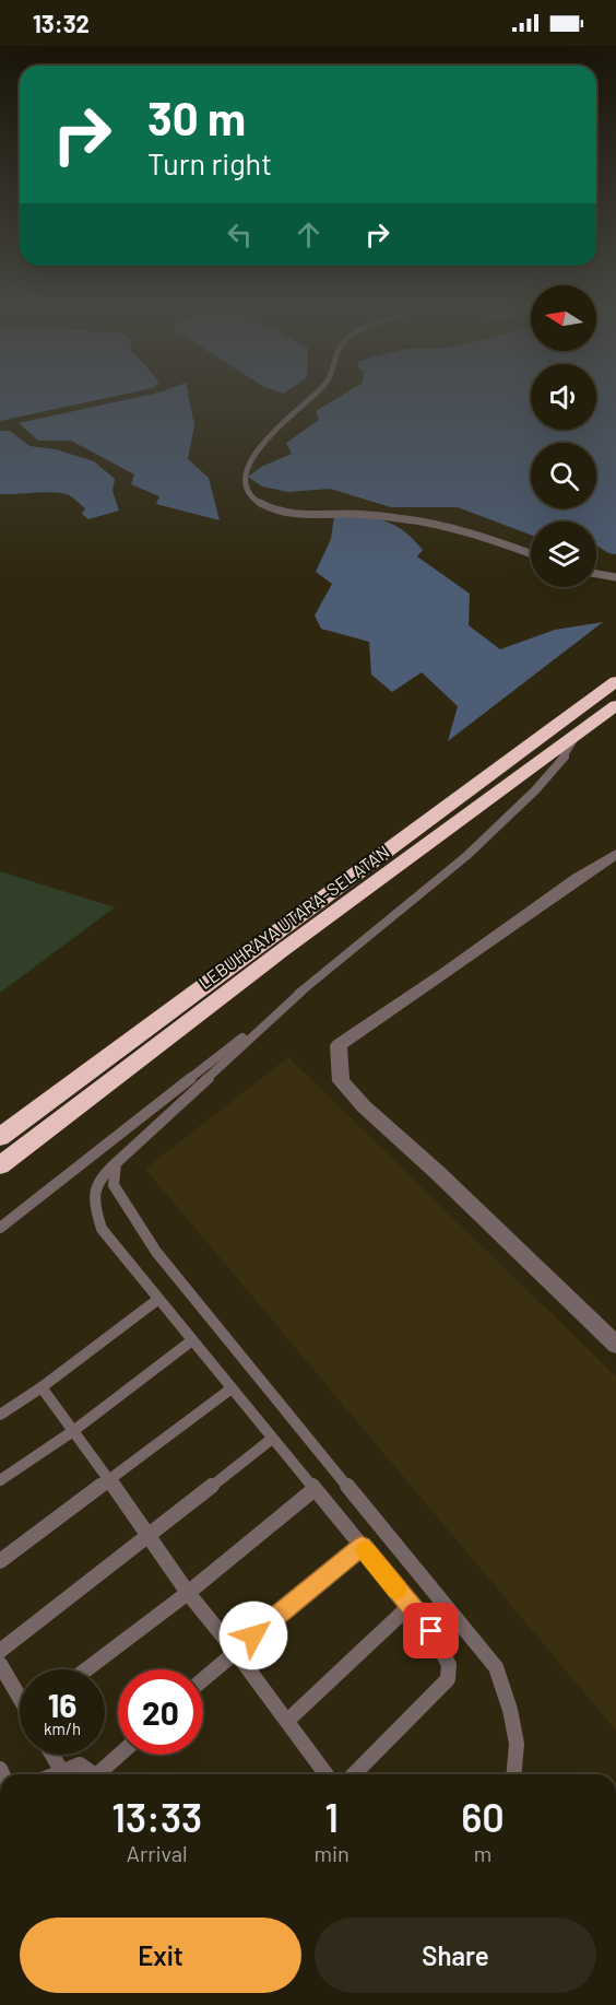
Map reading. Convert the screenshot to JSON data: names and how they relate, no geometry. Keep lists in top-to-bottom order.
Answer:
{
  "streets": {
    "highway": ["LEBUHRAYA UTARA–SELATAN"]
  },
  "north": "left",
  "page": {
    "status": "13:32",
    "turn": ["30 m", "Turn right"],
    "speed": "16 km/h",
    "limit": "20",
    "eta": [
      "13:33",
      "Arrival",
      "1",
      "min",
      "60",
      "m"
    ],
    "buttons": ["Exit", "Share"]
  }
}
